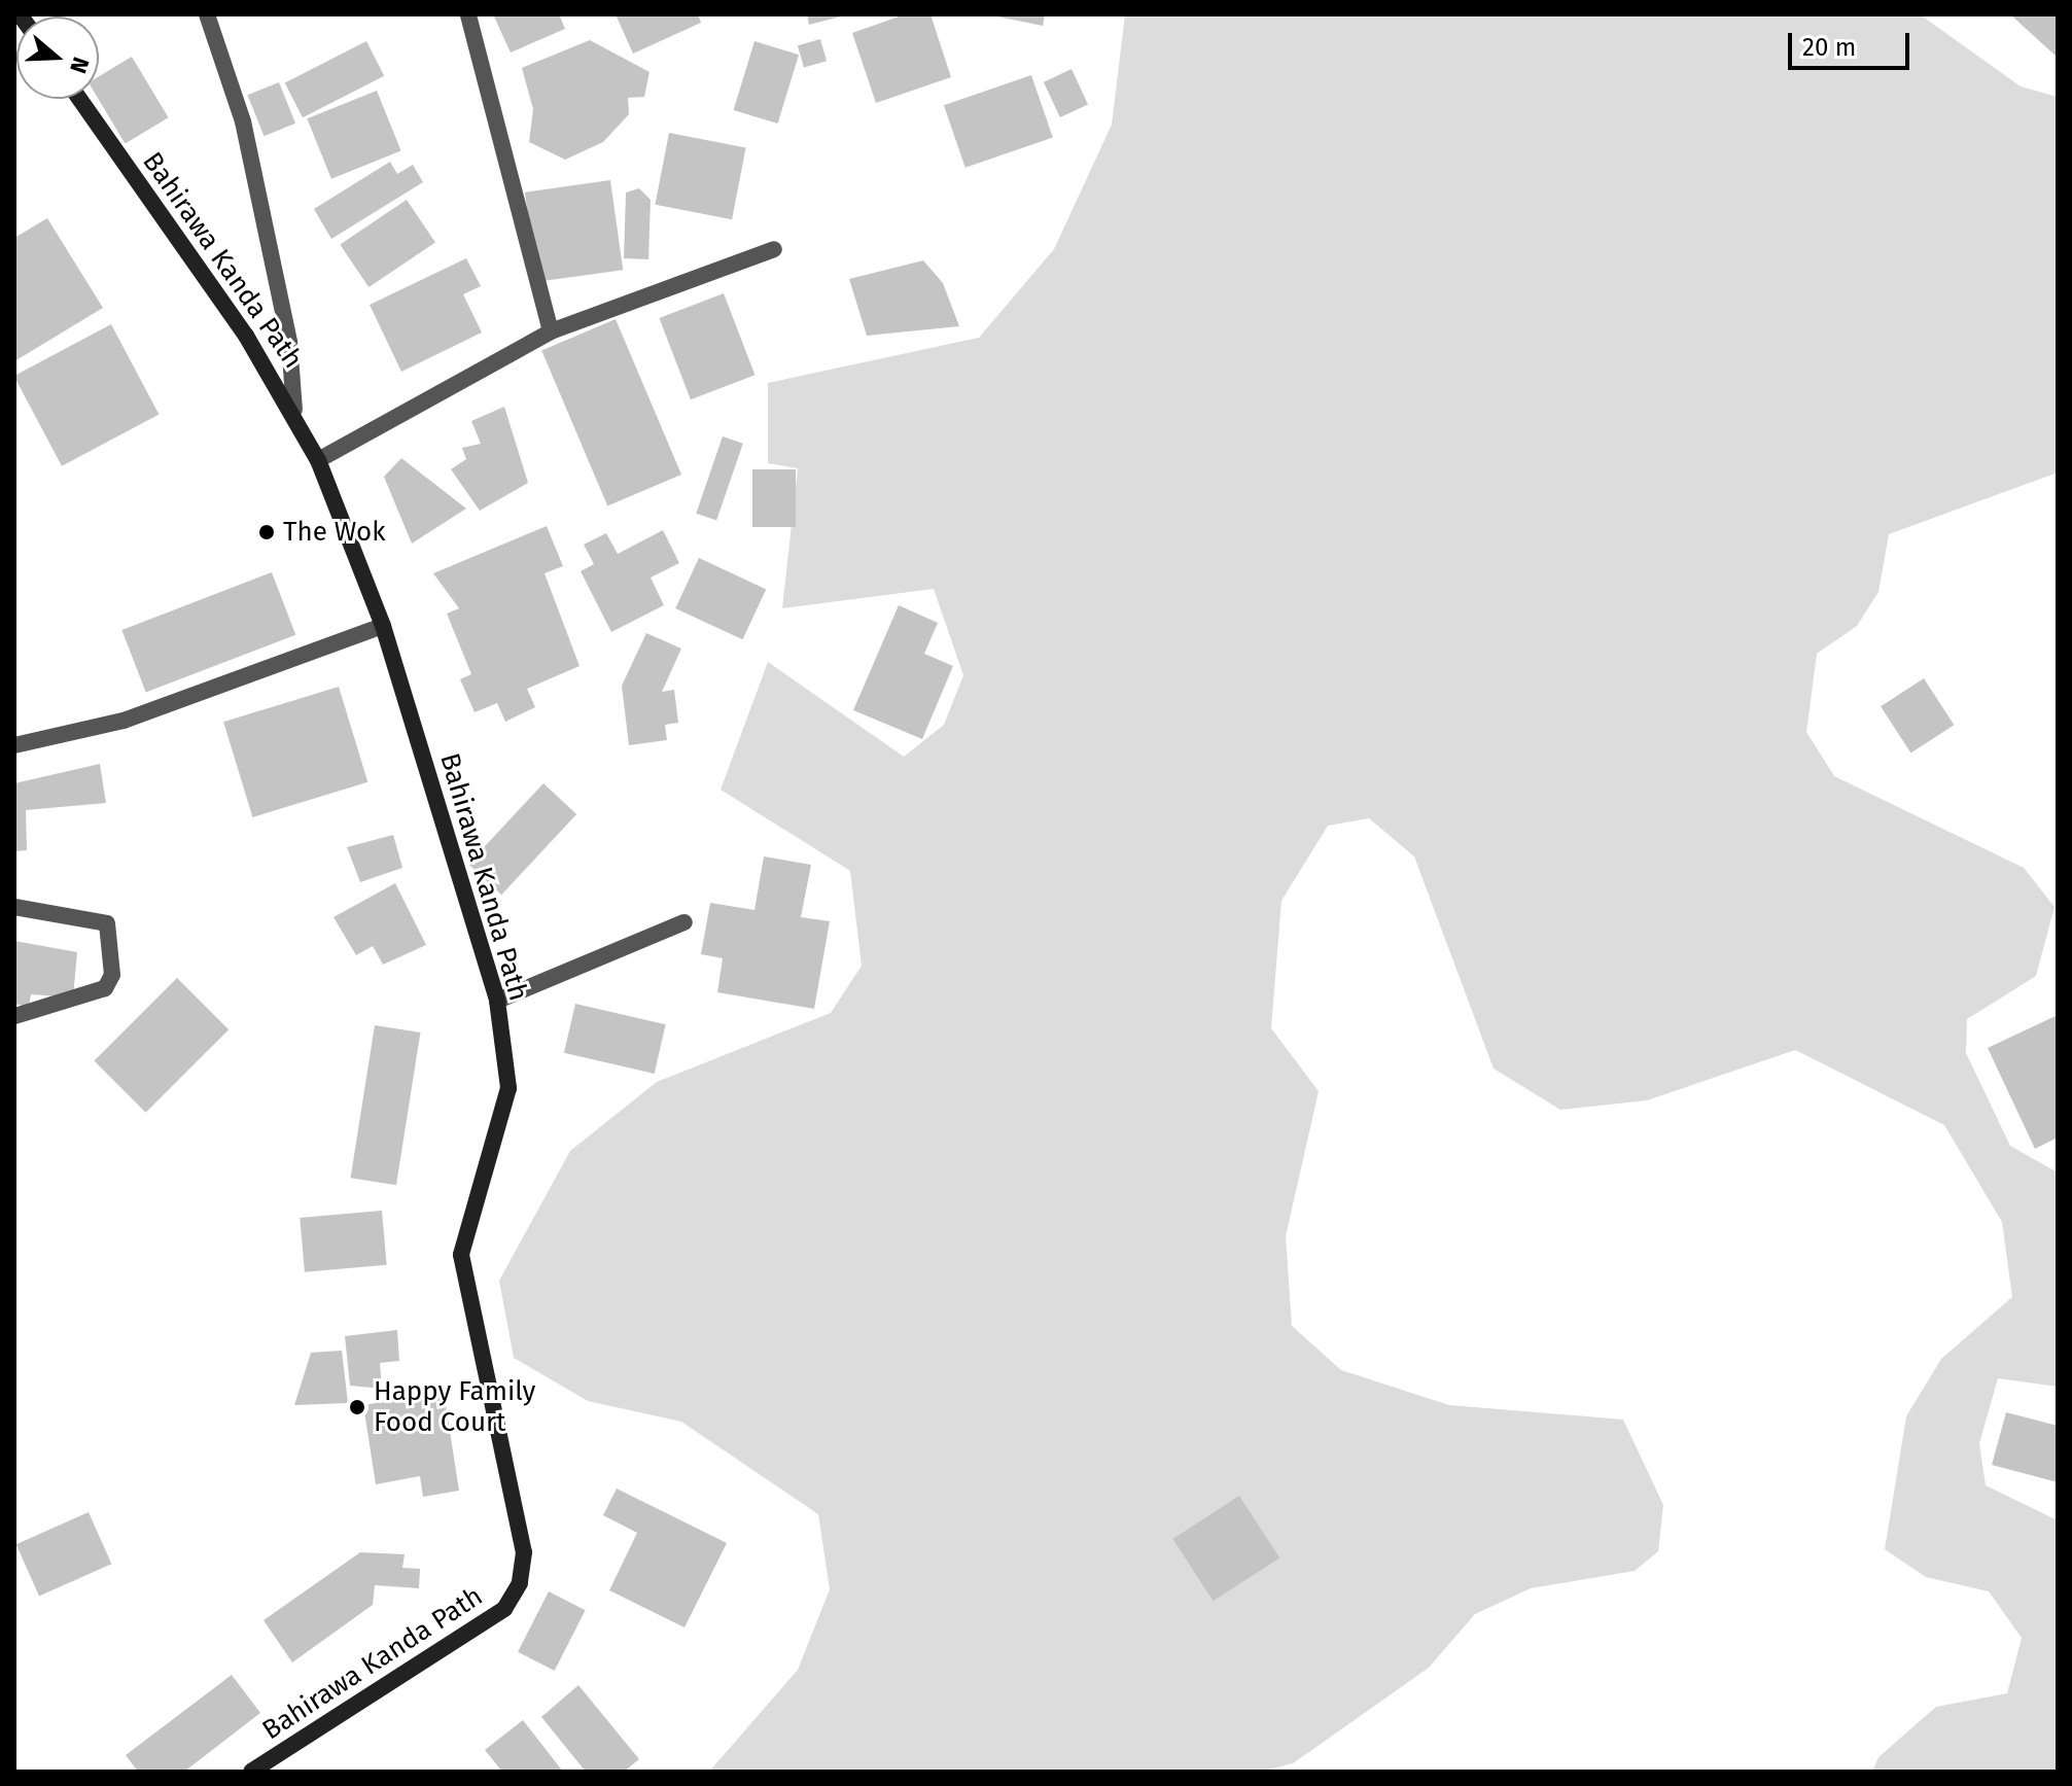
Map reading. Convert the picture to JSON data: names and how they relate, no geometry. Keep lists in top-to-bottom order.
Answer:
{
  "streets": {
    "street": ["Bahirawa Kanda Path"]
  },
  "places": ["The Wok", "Happy Family Food Court"],
  "scale_bar": "20 m",
  "north": "right"
}
